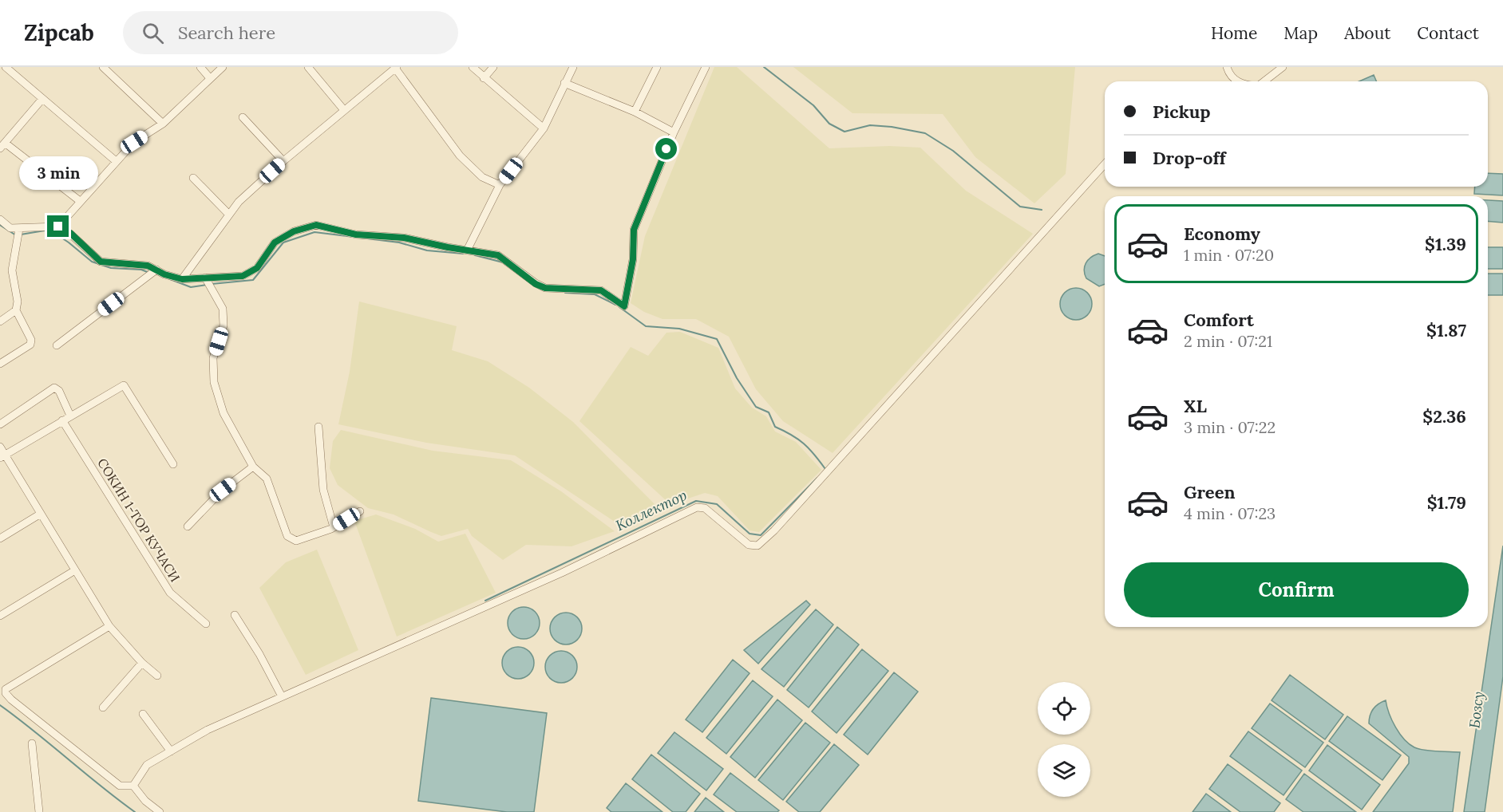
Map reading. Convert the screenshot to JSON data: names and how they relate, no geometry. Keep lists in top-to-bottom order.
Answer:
{
  "streets": {
    "street": ["СОКИН 1-ТОР KУЧАСИ"]
  },
  "water": ["Коллектор", "Бозсу"],
  "page": {
    "header": "Zipcab",
    "search": "Search here",
    "nav": [
      "Home",
      "Map",
      "About",
      "Contact"
    ],
    "banner": ["Pickup", "Drop-off"],
    "bubble": "3 min",
    "list": [
      {
        "name": "Economy",
        "note": "1 min · 07:20",
        "value": "$1.39"
      },
      {
        "name": "Comfort",
        "note": "2 min · 07:21",
        "value": "$1.87"
      },
      {
        "name": "XL",
        "note": "3 min · 07:22",
        "value": "$2.36"
      },
      {
        "name": "Green",
        "note": "4 min · 07:23",
        "value": "$1.79"
      }
    ],
    "buttons": "Confirm"
  }
}
